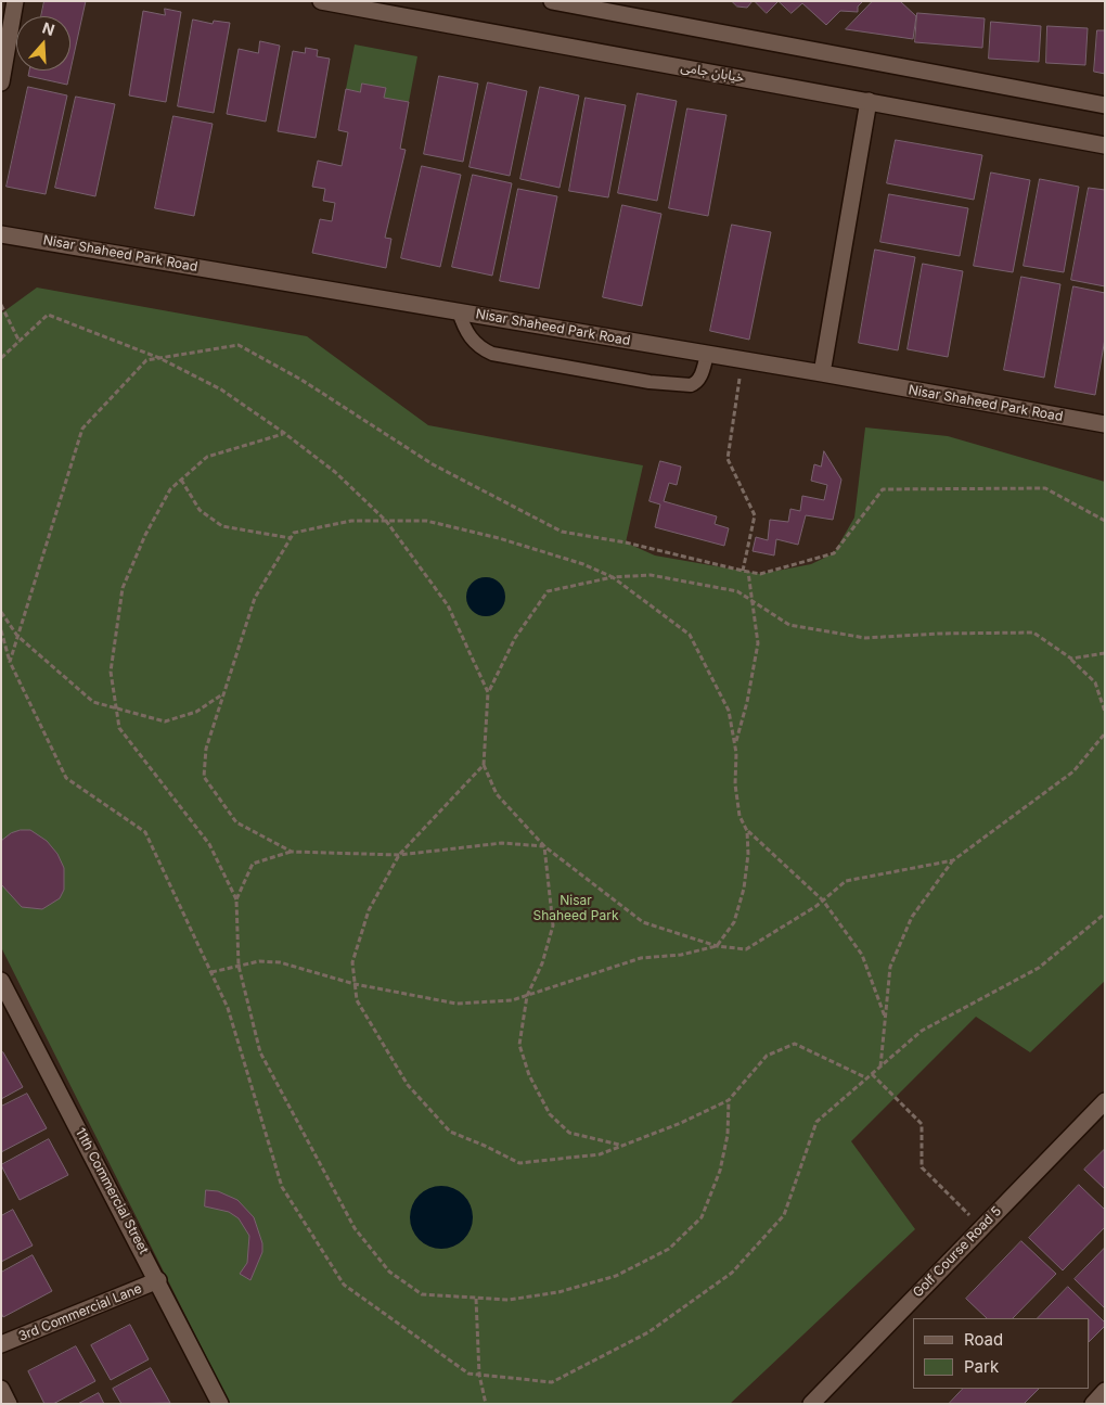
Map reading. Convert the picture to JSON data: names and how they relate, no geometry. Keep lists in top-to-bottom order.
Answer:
{
  "streets": {
    "street": [
      "خیابانِ جامی",
      "Nisar Shaheed Park Road",
      "11th Commercial Street",
      "Golf Course Road 5",
      "3rd Commercial Lane"
    ]
  },
  "crossings": [
    ["11th Commercial Street", "3rd Commercial Lane"]
  ],
  "parks": ["Nisar Shaheed Park"],
  "legend": ["Road", "Park"],
  "north": "top"
}
